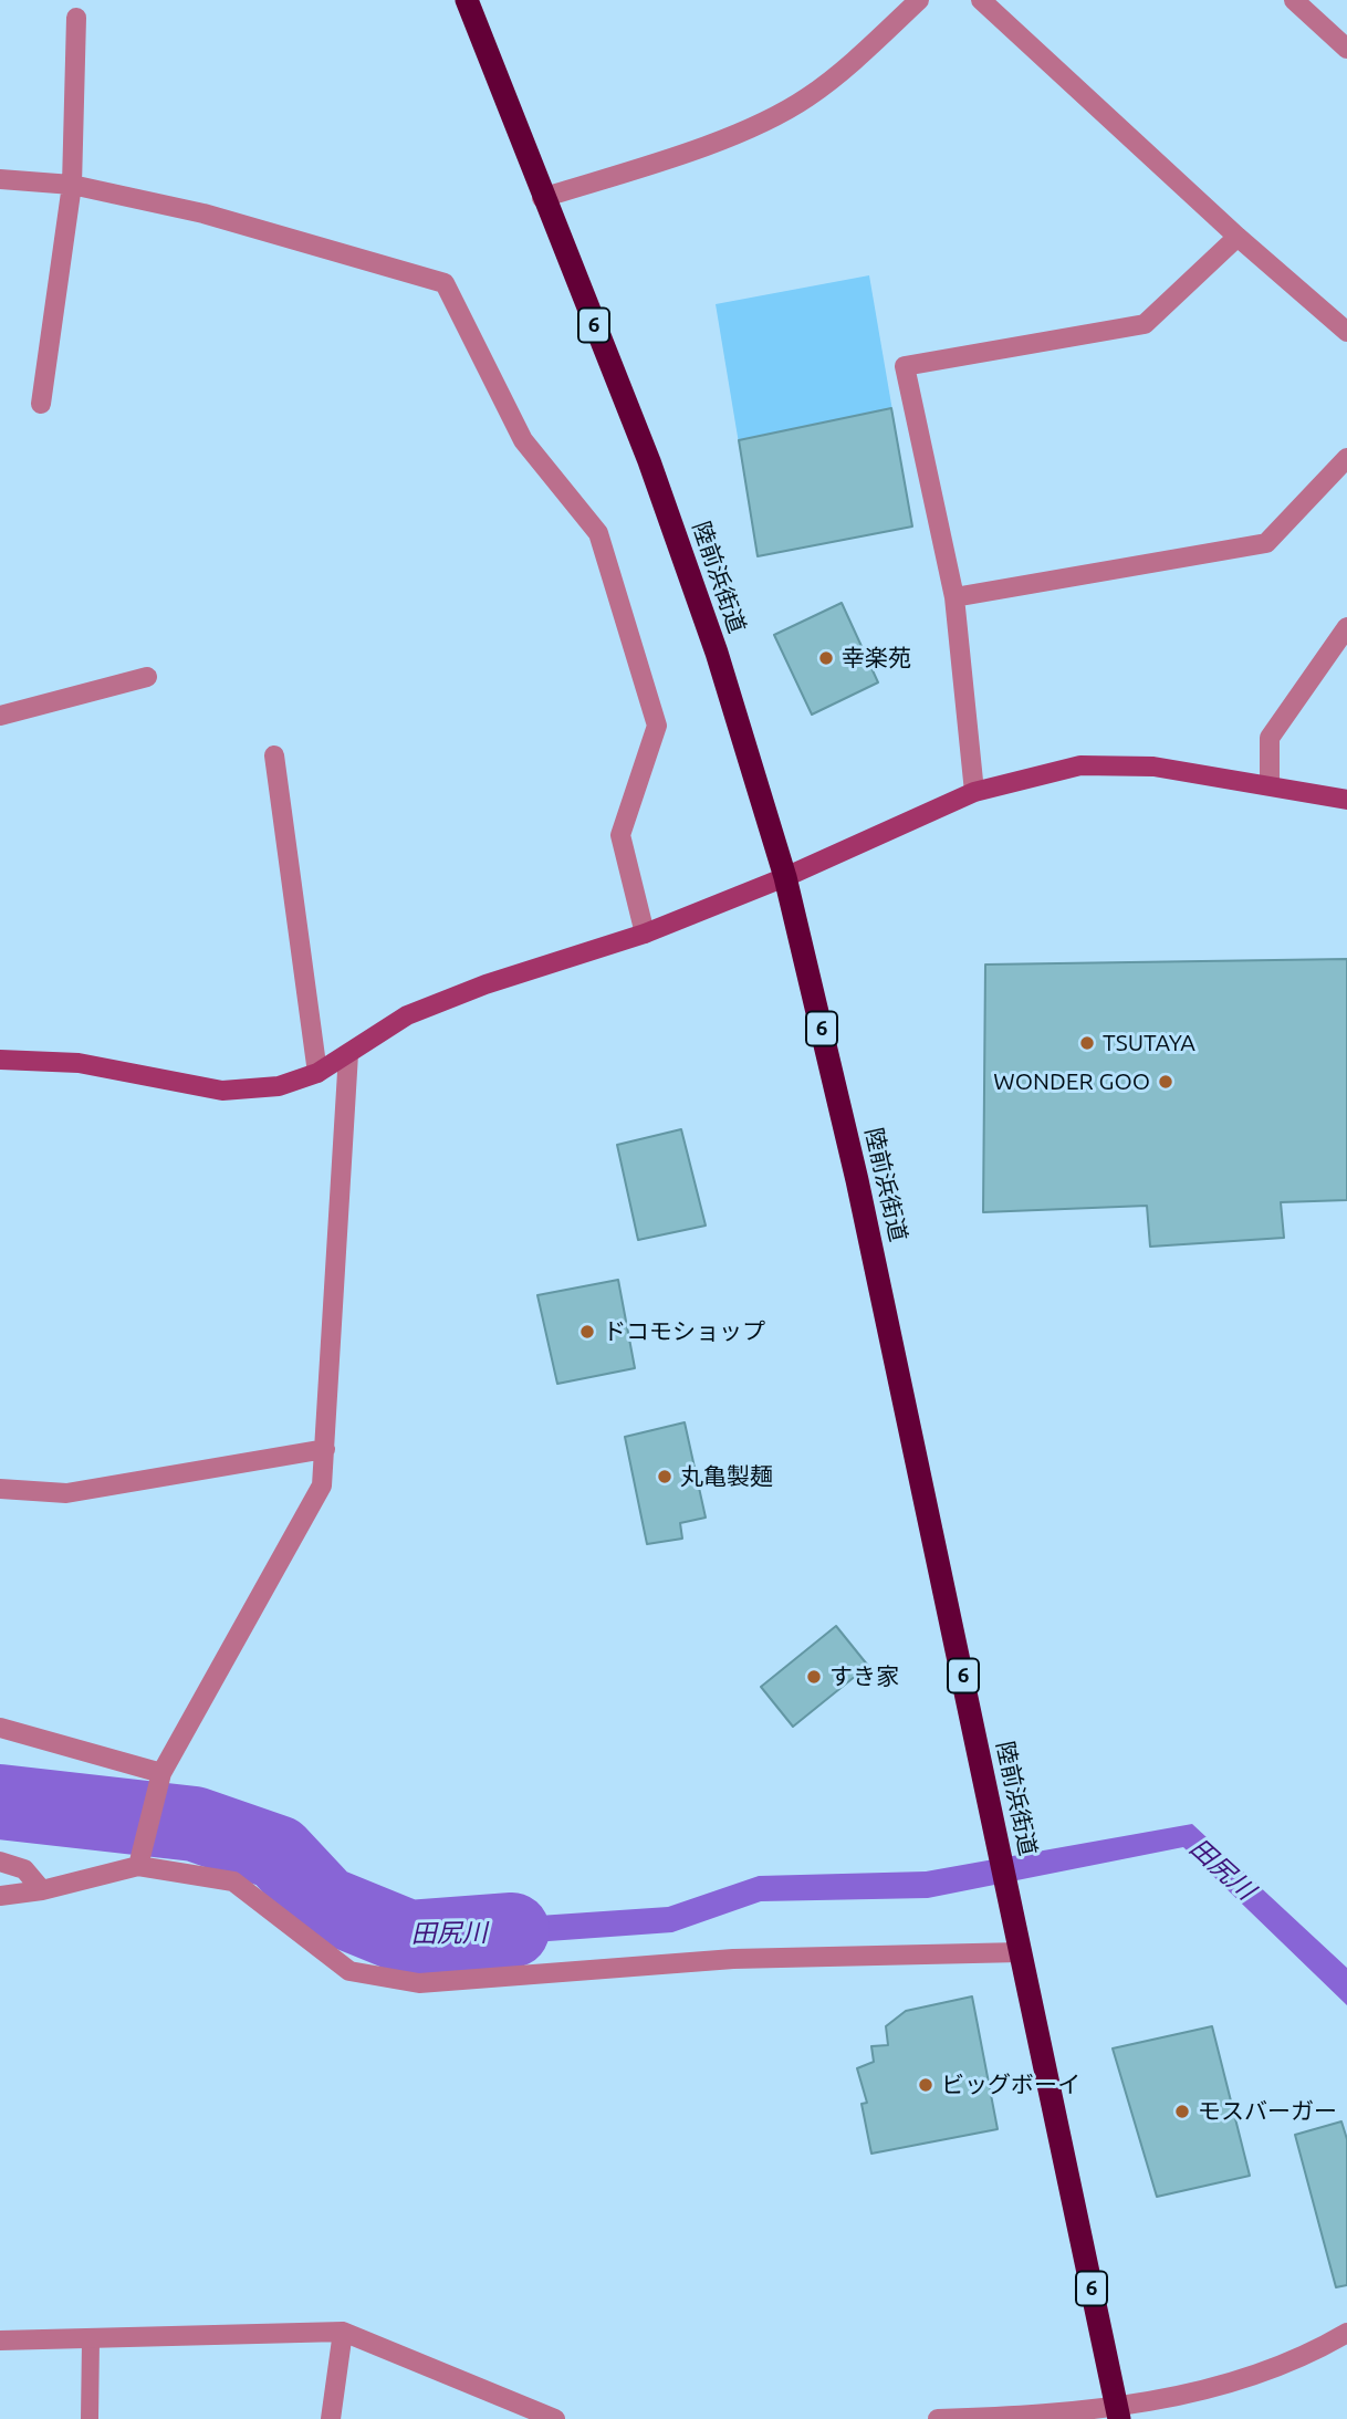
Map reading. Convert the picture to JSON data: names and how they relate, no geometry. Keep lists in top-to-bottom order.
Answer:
{
  "streets": {
    "highway": ["6", "陸前浜街道"]
  },
  "water": ["田尻川"],
  "places": [
    "幸楽苑",
    "TSUTAYA",
    "WONDER GOO",
    "ドコモショップ",
    "丸亀製麺",
    "すき家",
    "ビッグボーイ",
    "モスバーガー"
  ]
}
